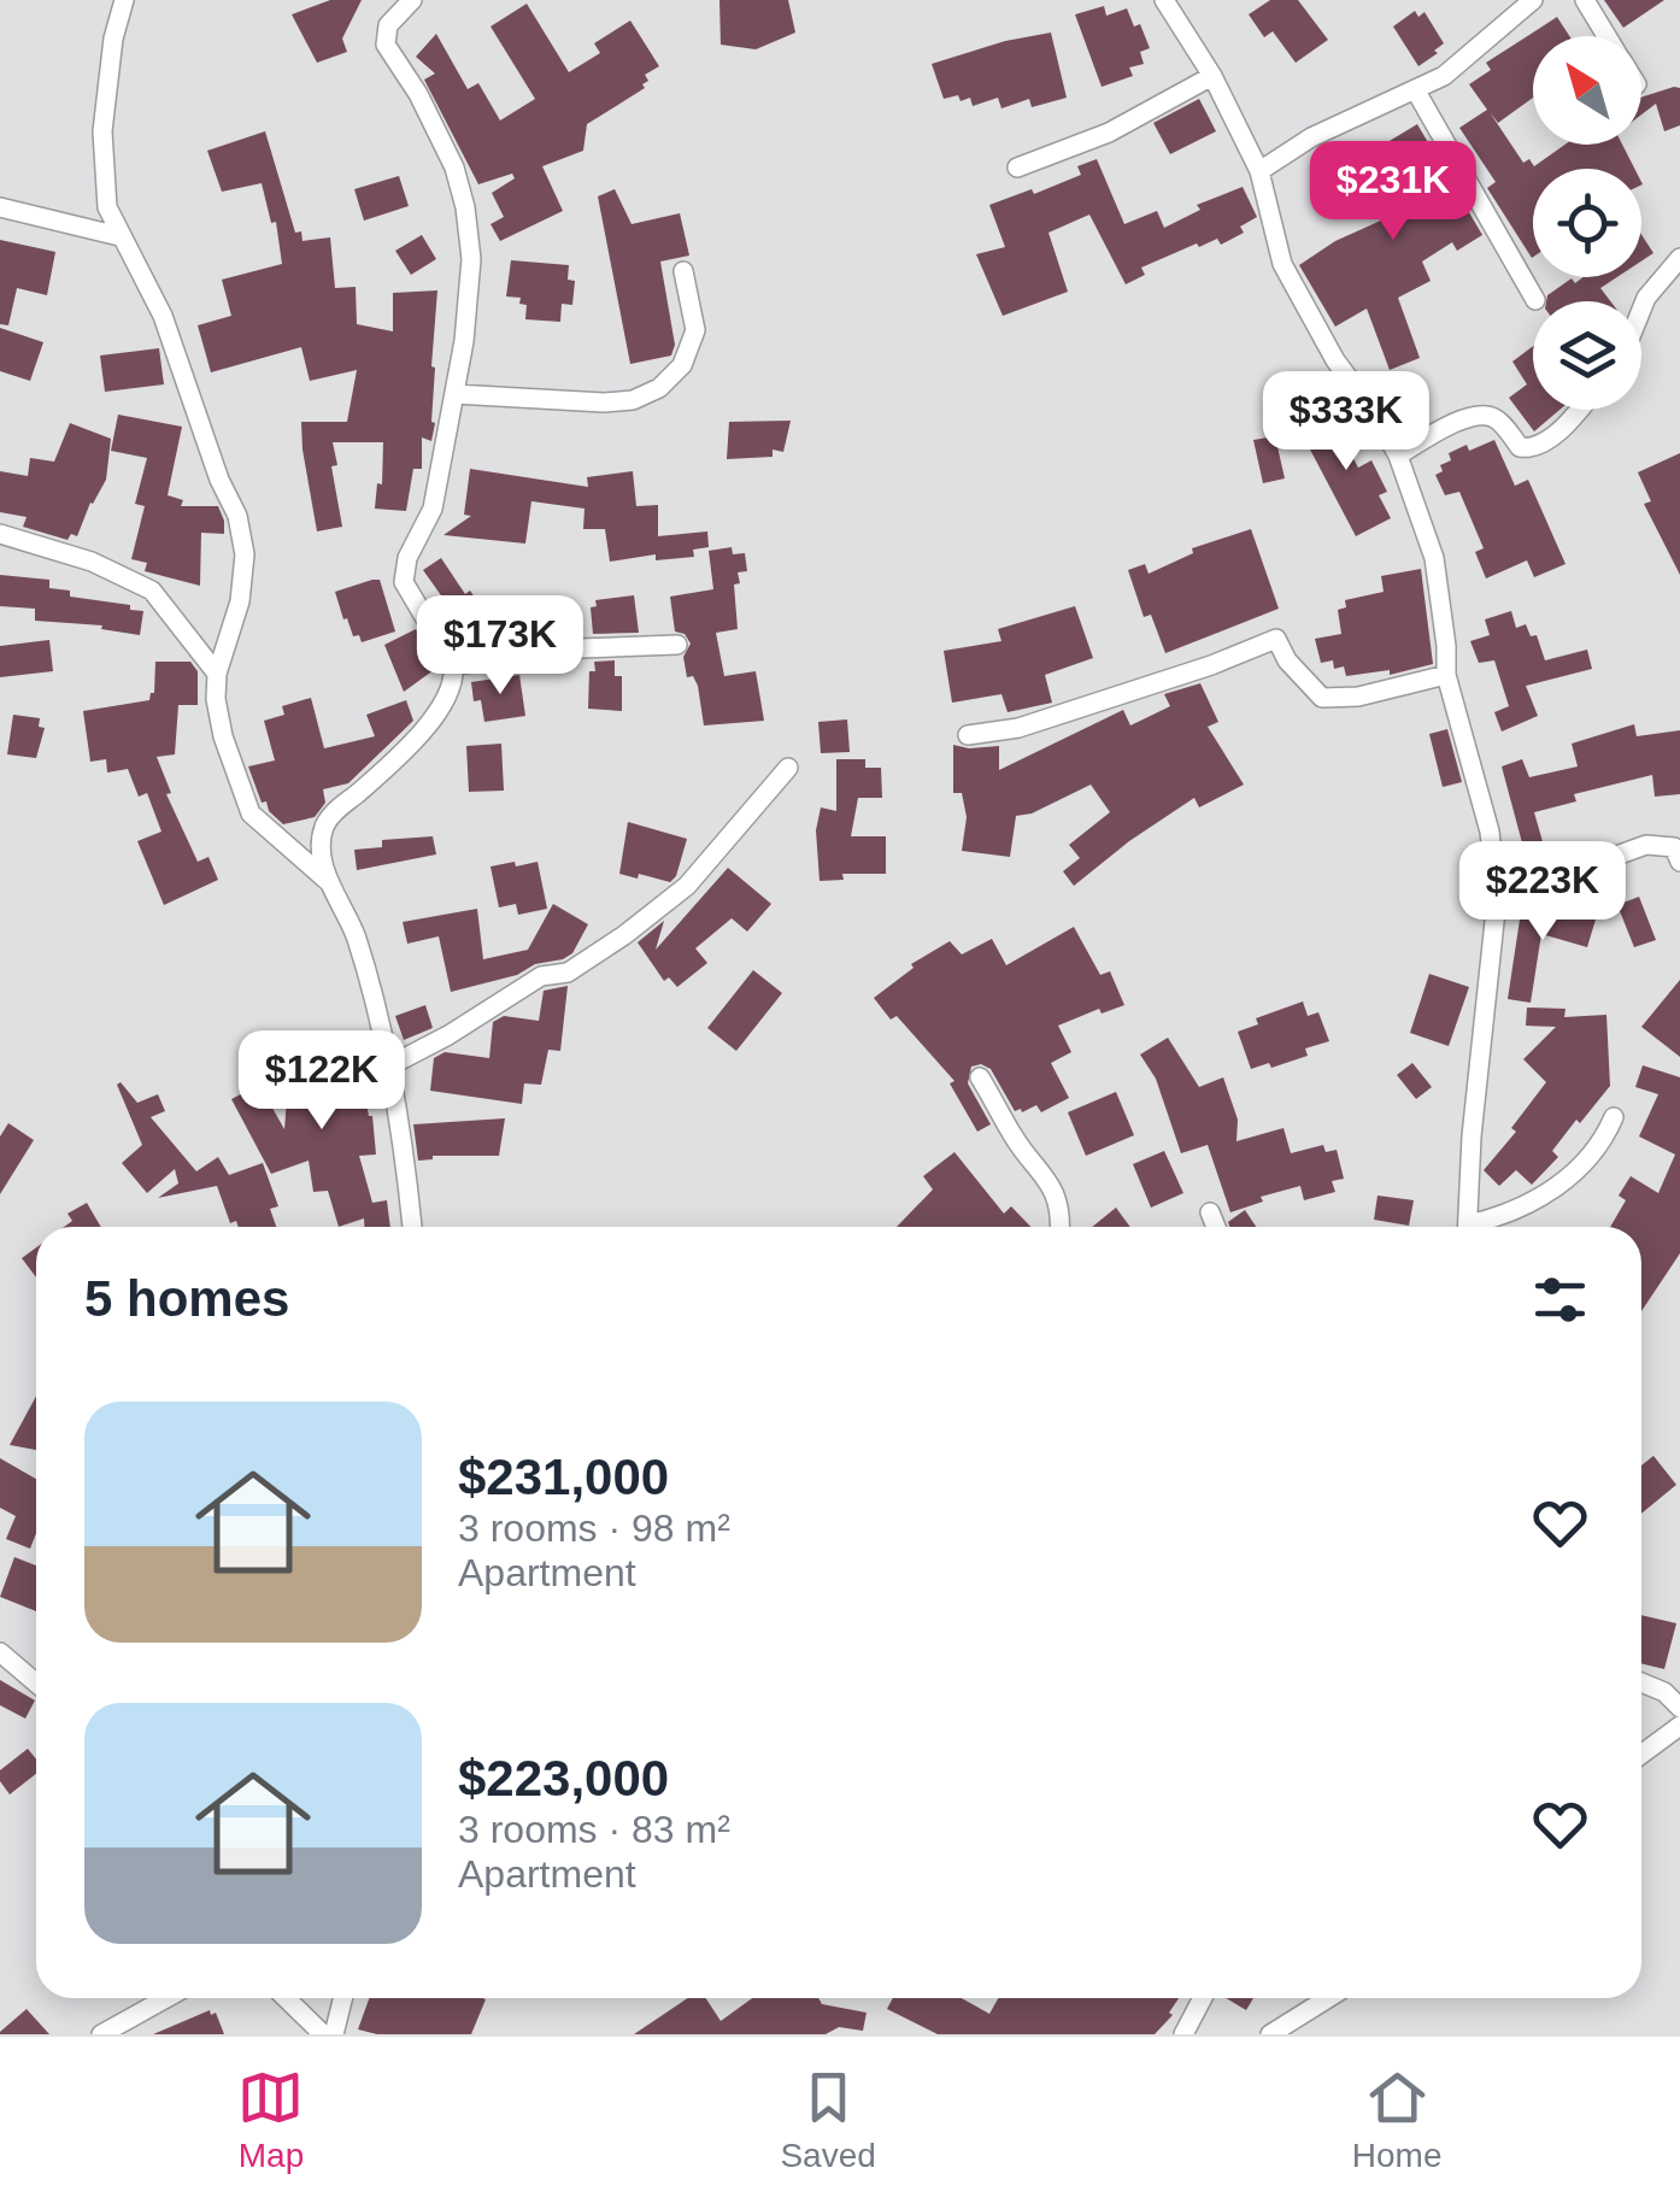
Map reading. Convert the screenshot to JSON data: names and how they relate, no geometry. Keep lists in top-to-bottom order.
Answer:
{
  "north": "top left",
  "page": {
    "price": [
      "$231K",
      "$333K",
      "$173K",
      "$223K",
      "$122K"
    ],
    "heading": "5 homes",
    "list": [
      {
        "name": "$231,000",
        "note": "3 rooms · 98 m² · Apartment"
      },
      {
        "name": "$223,000",
        "note": "3 rooms · 83 m² · Apartment"
      }
    ],
    "tabs": ["Map", "Saved", "Home"]
  }
}
